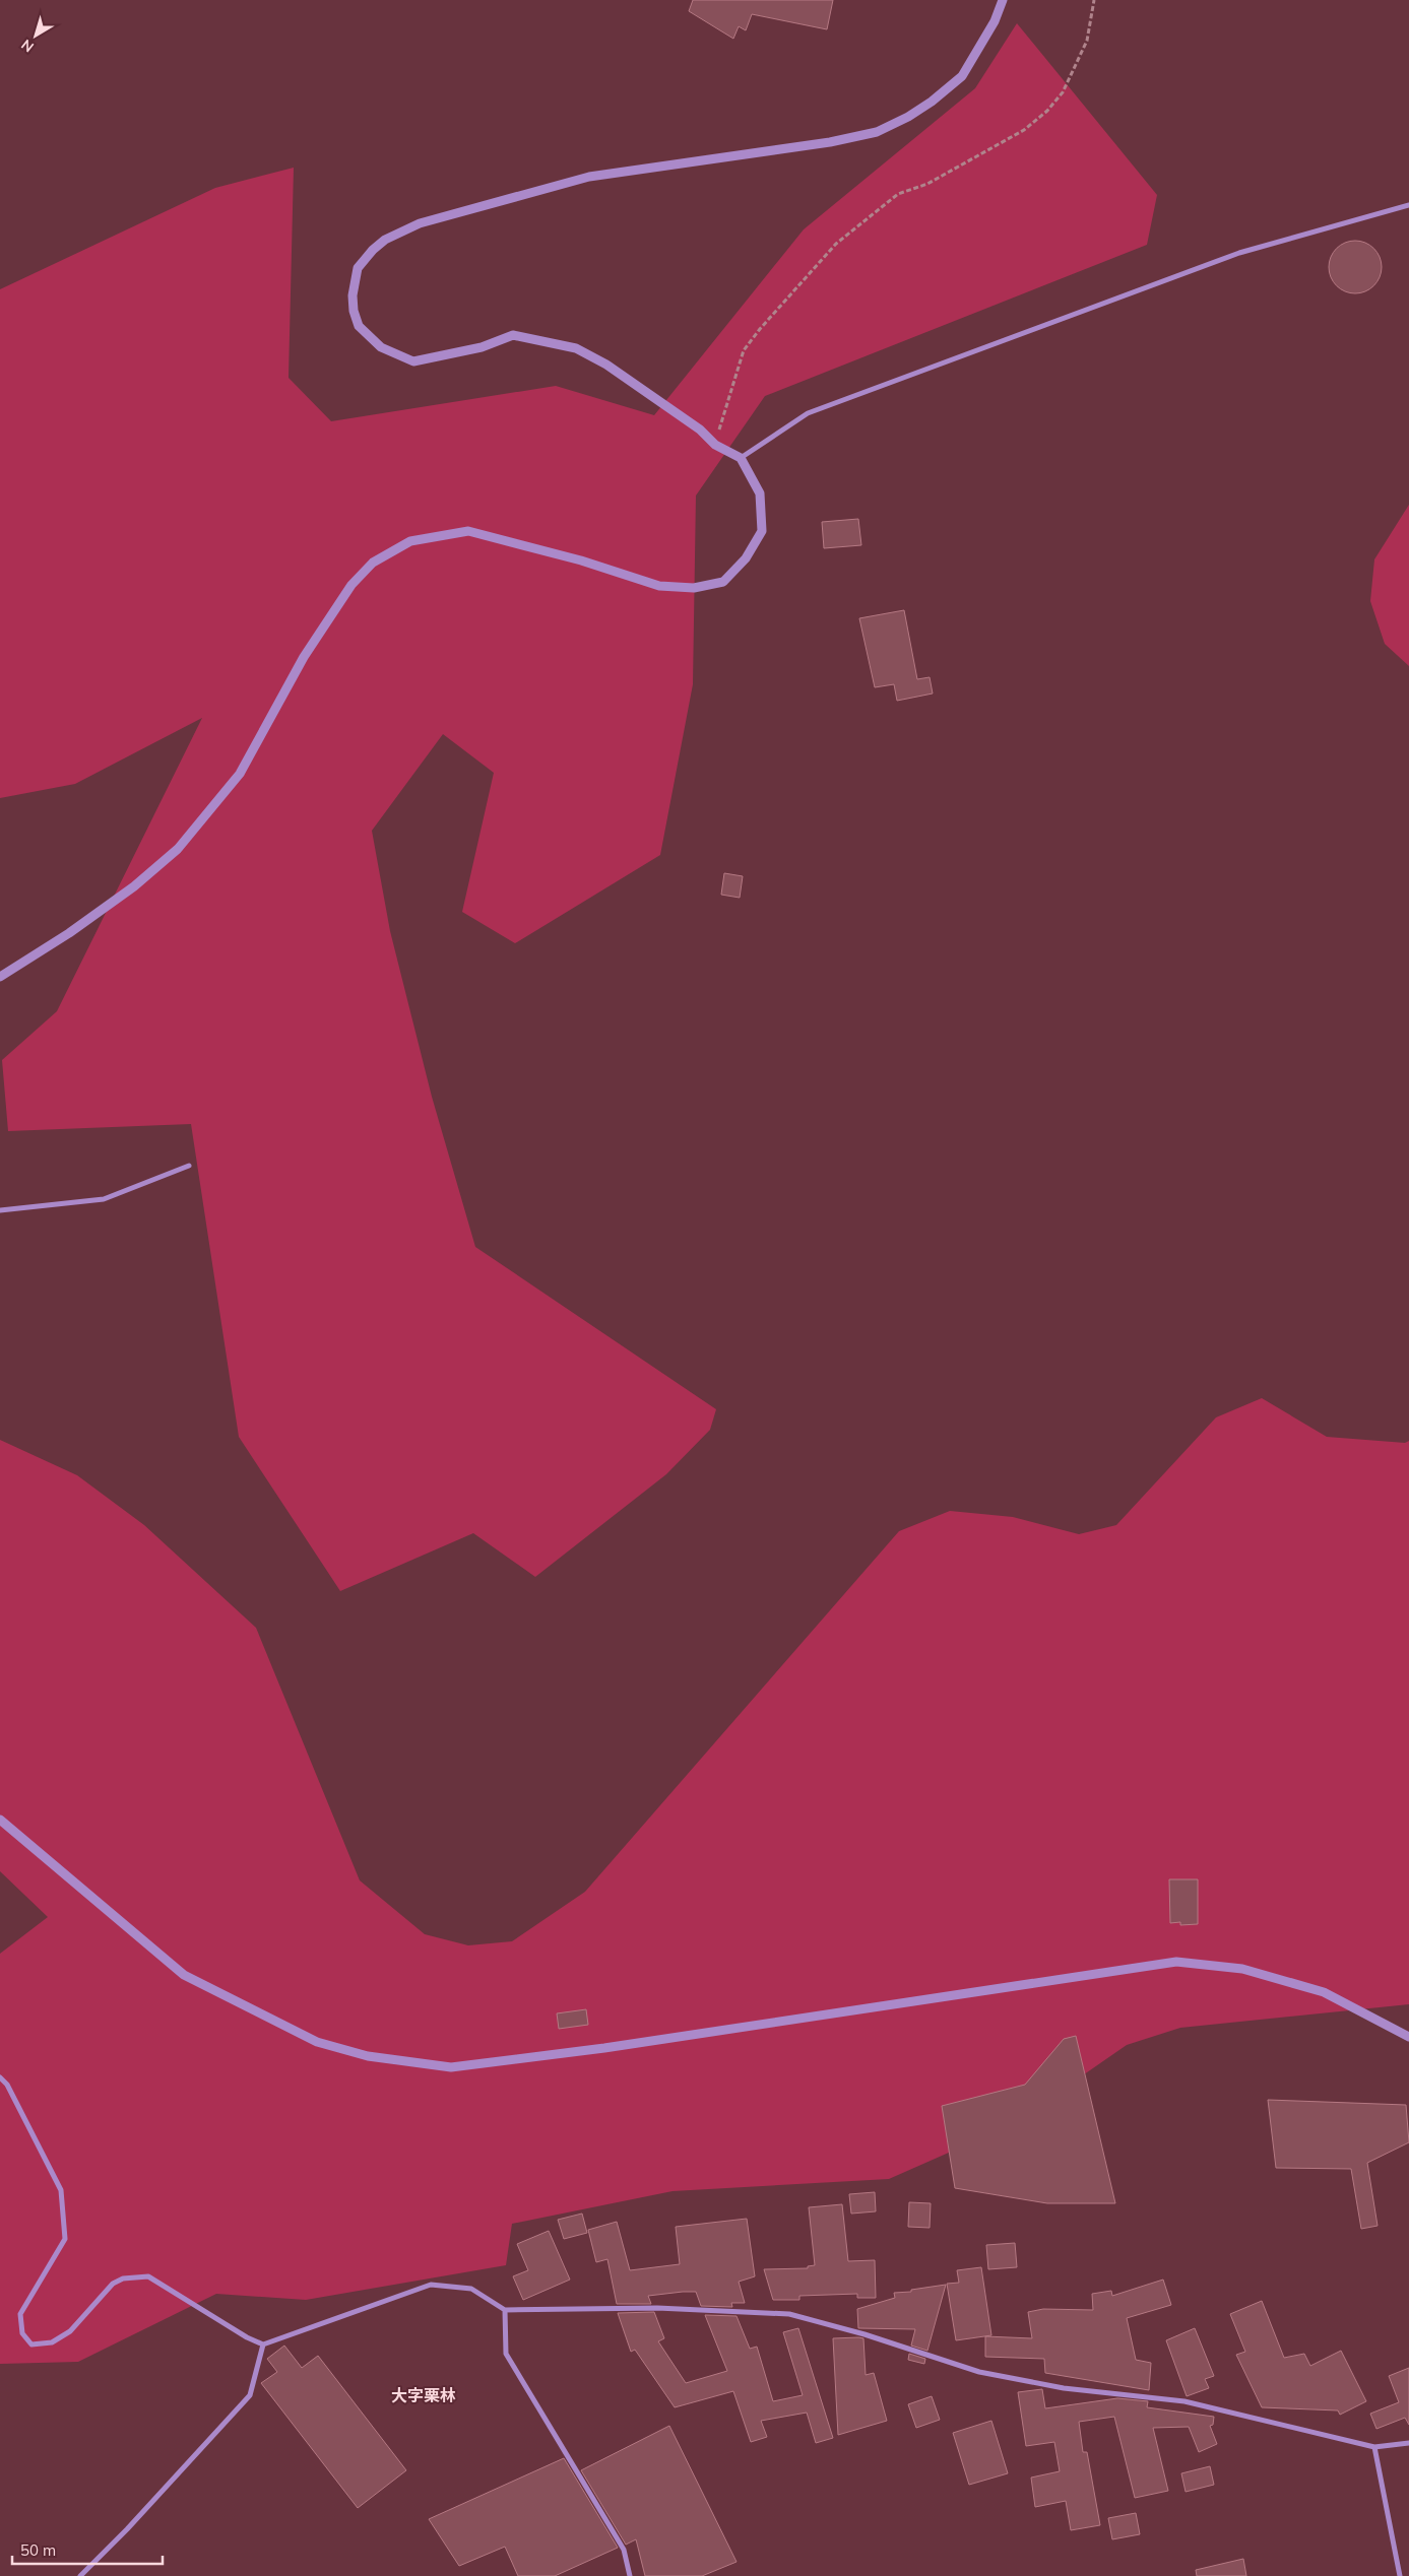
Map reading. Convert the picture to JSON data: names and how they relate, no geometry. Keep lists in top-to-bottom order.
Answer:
{
  "districts": ["大字栗林"],
  "scale_bar": "50 m",
  "north": "bottom left"
}
